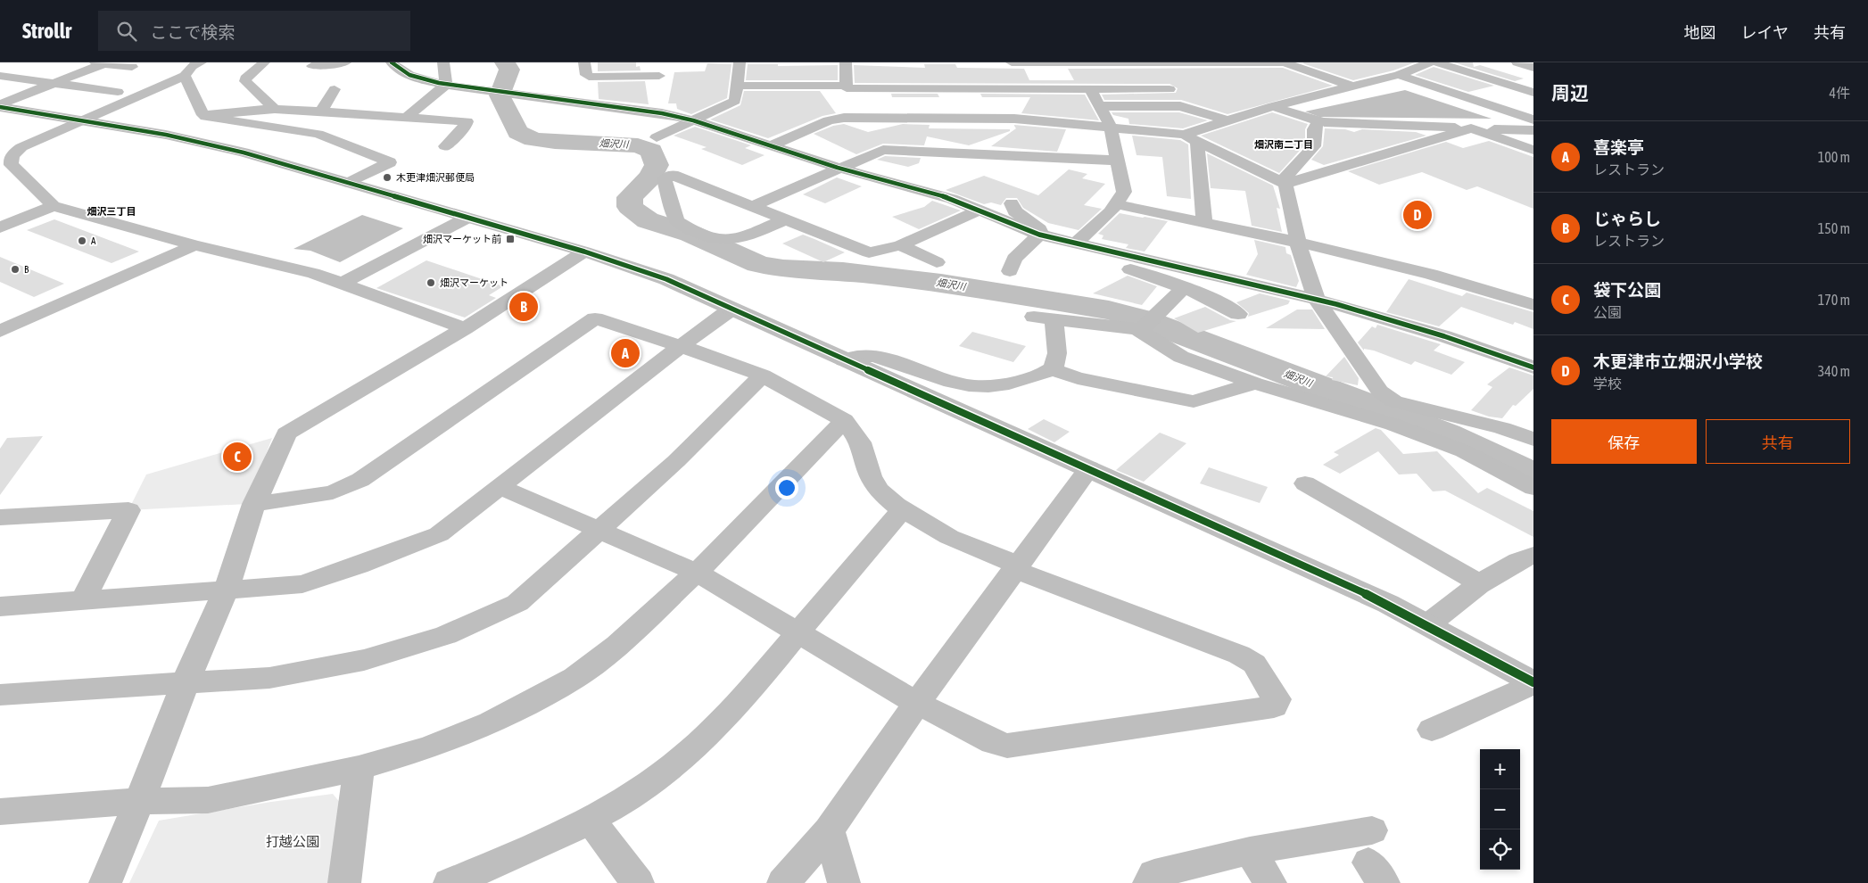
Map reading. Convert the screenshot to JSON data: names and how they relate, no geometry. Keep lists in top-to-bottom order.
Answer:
{
  "districts": ["畑沢南二丁目", "畑沢三丁目"],
  "water": ["畑沢川"],
  "parks": ["打越公園"],
  "places": {
    "other": [
      "木更津畑沢郵便局",
      "A",
      "B",
      "畑沢マーケット"
    ],
    "transit": ["畑沢マーケット前"]
  },
  "page": {
    "header": "Strollr",
    "search": "ここで検索",
    "nav": ["地図", "レイヤ", "共有"],
    "heading": ["周辺", "4件"],
    "list": [
      {
        "mark": "A",
        "name": "喜楽亭",
        "note": "レストラン",
        "value": "100 m"
      },
      {
        "mark": "B",
        "name": "じゃらし",
        "note": "レストラン",
        "value": "150 m"
      },
      {
        "mark": "C",
        "name": "袋下公園",
        "note": "公園",
        "value": "170 m"
      },
      {
        "mark": "D",
        "name": "木更津市立畑沢小学校",
        "note": "学校",
        "value": "340 m"
      }
    ],
    "pins": [
      "D",
      "B",
      "A",
      "C"
    ],
    "buttons": ["保存", "共有"],
    "map_buttons": ["+", "−"]
  }
}
